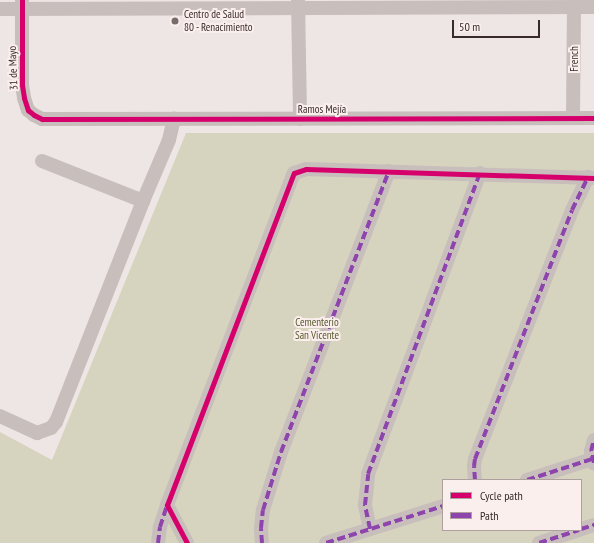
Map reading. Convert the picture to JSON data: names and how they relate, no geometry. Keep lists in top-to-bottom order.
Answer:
{
  "streets": {
    "street": ["French", "31 de Mayo", "Ramos Mejía"]
  },
  "crossings": [
    ["French", "Ramos Mejía"],
    ["31 de Mayo", "Ramos Mejía"]
  ],
  "parks": ["Cementerio San Vicente"],
  "places": ["Centro de Salud 80 - Renacimiento"],
  "legend": ["Cycle path", "Path"],
  "scale_bar": "50 m"
}
